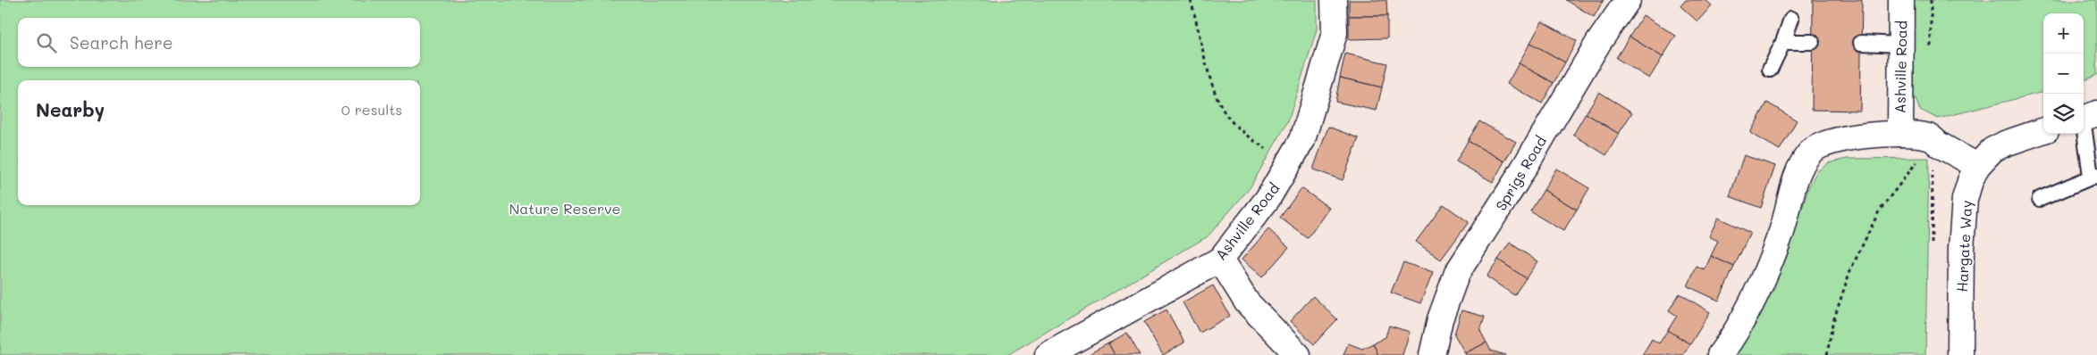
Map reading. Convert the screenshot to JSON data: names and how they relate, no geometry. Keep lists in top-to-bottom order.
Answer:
{
  "streets": {
    "street": ["Ashville Road", "Sprigs Road", "Hargate Way"]
  },
  "parks": ["Nature Reserve"],
  "page": {
    "map_buttons": ["+", "−"],
    "search": "Search here",
    "heading": ["Nearby", "0 results"]
  }
}
